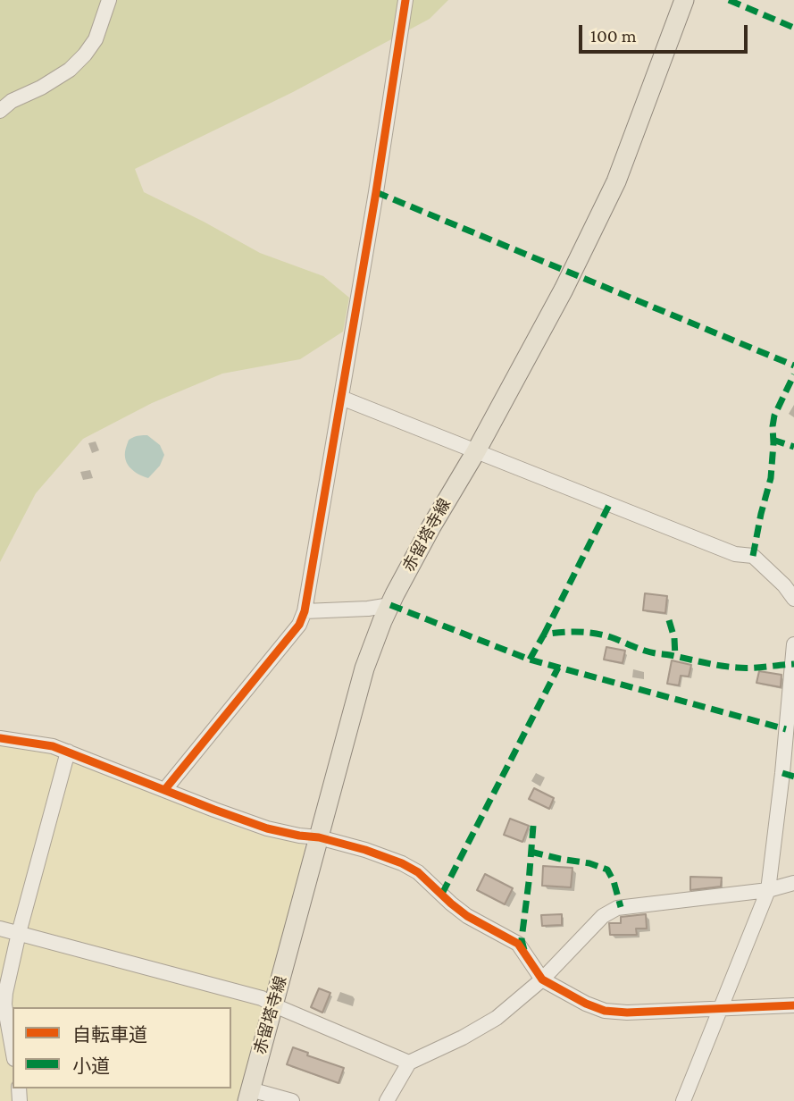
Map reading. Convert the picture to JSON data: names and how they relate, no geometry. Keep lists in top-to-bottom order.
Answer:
{
  "streets": {
    "main road": ["赤留塔寺線"]
  },
  "legend": ["自転車道", "小道"],
  "scale_bar": "100 m"
}
